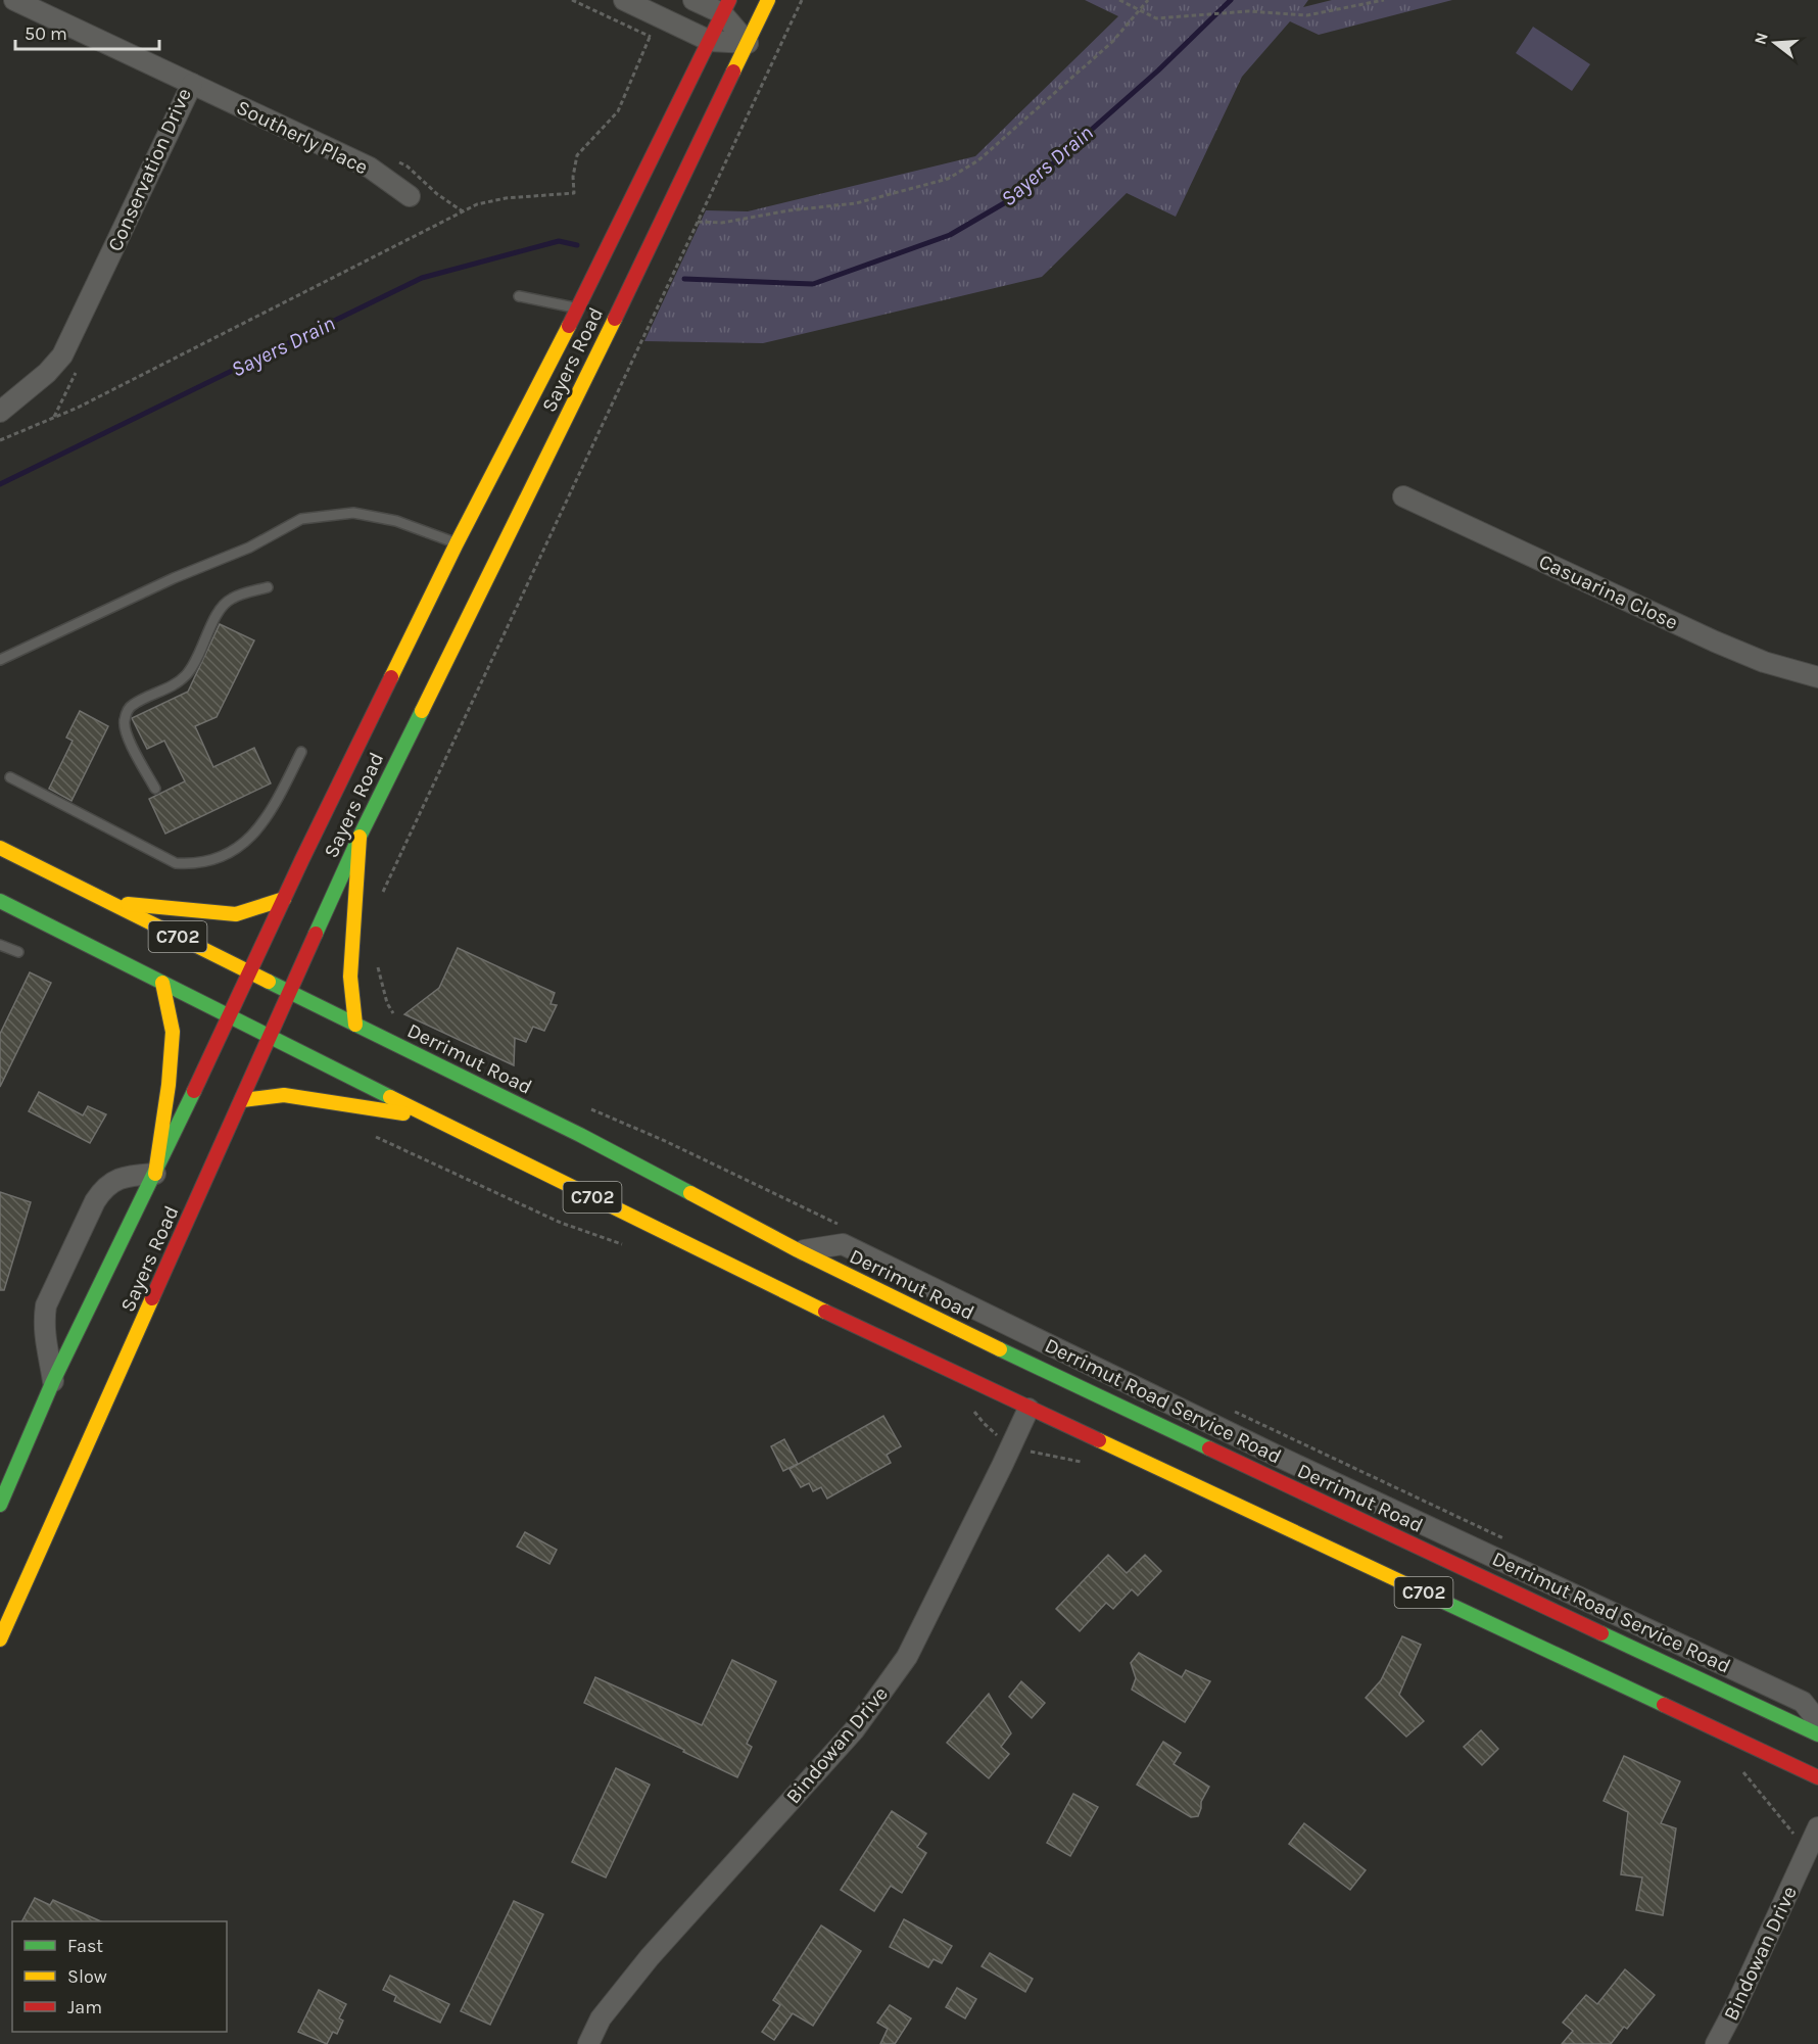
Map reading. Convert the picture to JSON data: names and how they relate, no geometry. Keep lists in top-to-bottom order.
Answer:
{
  "streets": {
    "main road": ["Sayers Road", "C702", "Derrimut Road"],
    "street": [
      "Southerly Place",
      "Conservation Drive",
      "Casuarina Close",
      "Derrimut Road Service Road",
      "Bindowan Drive"
    ]
  },
  "crossings": [
    ["Southerly Place", "Conservation Drive"],
    ["Sayers Road", "Derrimut Road"],
    ["Derrimut Road", "Derrimut Road Service Road"],
    ["Derrimut Road", "Bindowan Drive"]
  ],
  "water": ["Sayers Drain"],
  "legend": ["Fast", "Slow", "Jam"],
  "scale_bar": "50 m",
  "north": "left"
}
